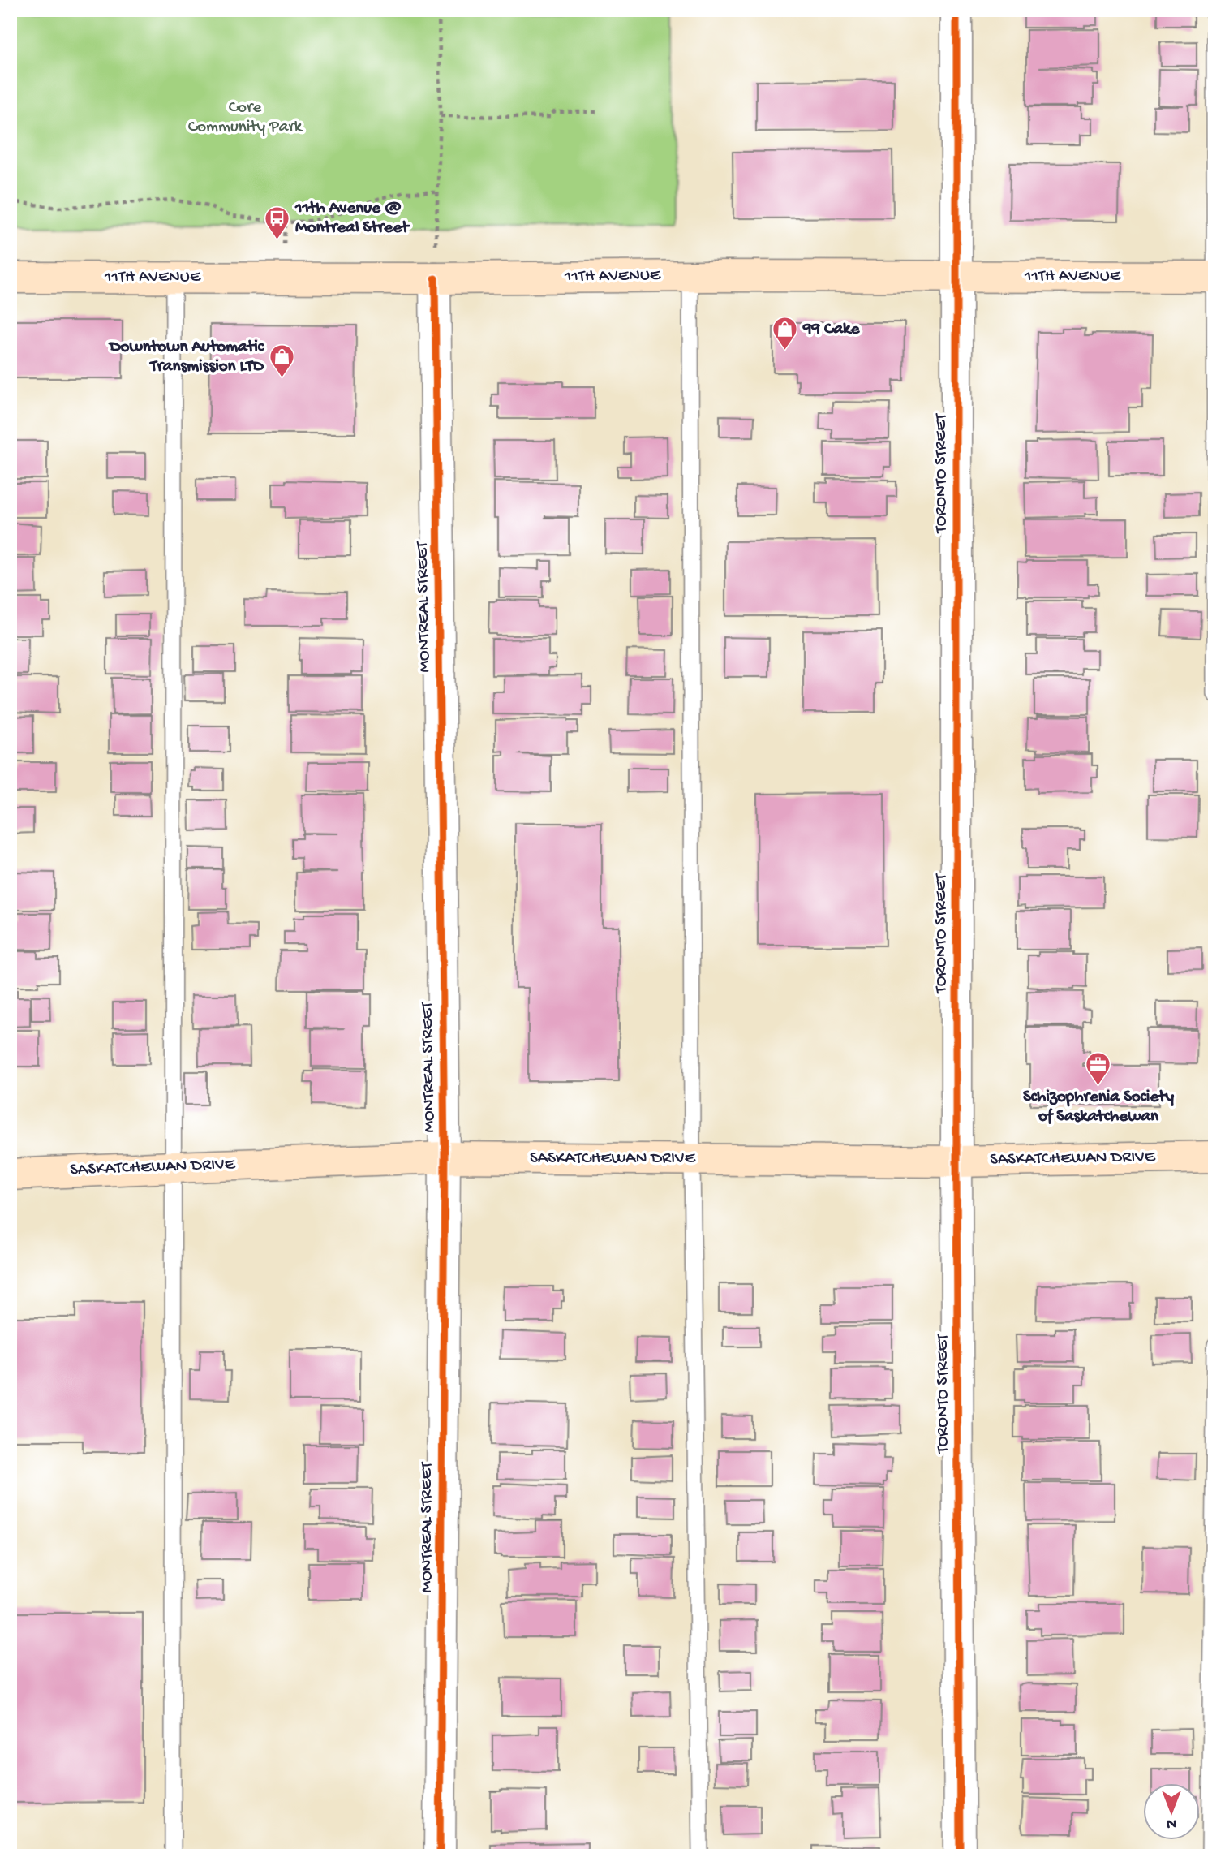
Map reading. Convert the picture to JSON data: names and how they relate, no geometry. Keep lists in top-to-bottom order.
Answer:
{
  "streets": {
    "main road": ["11TH AVENUE", "SASKATCHEWAN DRIVE"],
    "street": ["TORONTO STREET", "MONTREAL STREET"]
  },
  "crossings": [
    ["11TH AVENUE", "TORONTO STREET"],
    ["11TH AVENUE", "MONTREAL STREET"],
    ["TORONTO STREET", "SASKATCHEWAN DRIVE"],
    ["MONTREAL STREET", "SASKATCHEWAN DRIVE"]
  ],
  "parks": ["Core Community Park"],
  "places": {
    "bus stop": ["11th Avenue @ Montreal Street"],
    "shop": ["99 Cake", "Downtown Automatic Transmission LTD"],
    "office": ["Schizophrenia Society of Saskatchewan"]
  },
  "north": "bottom"
}
